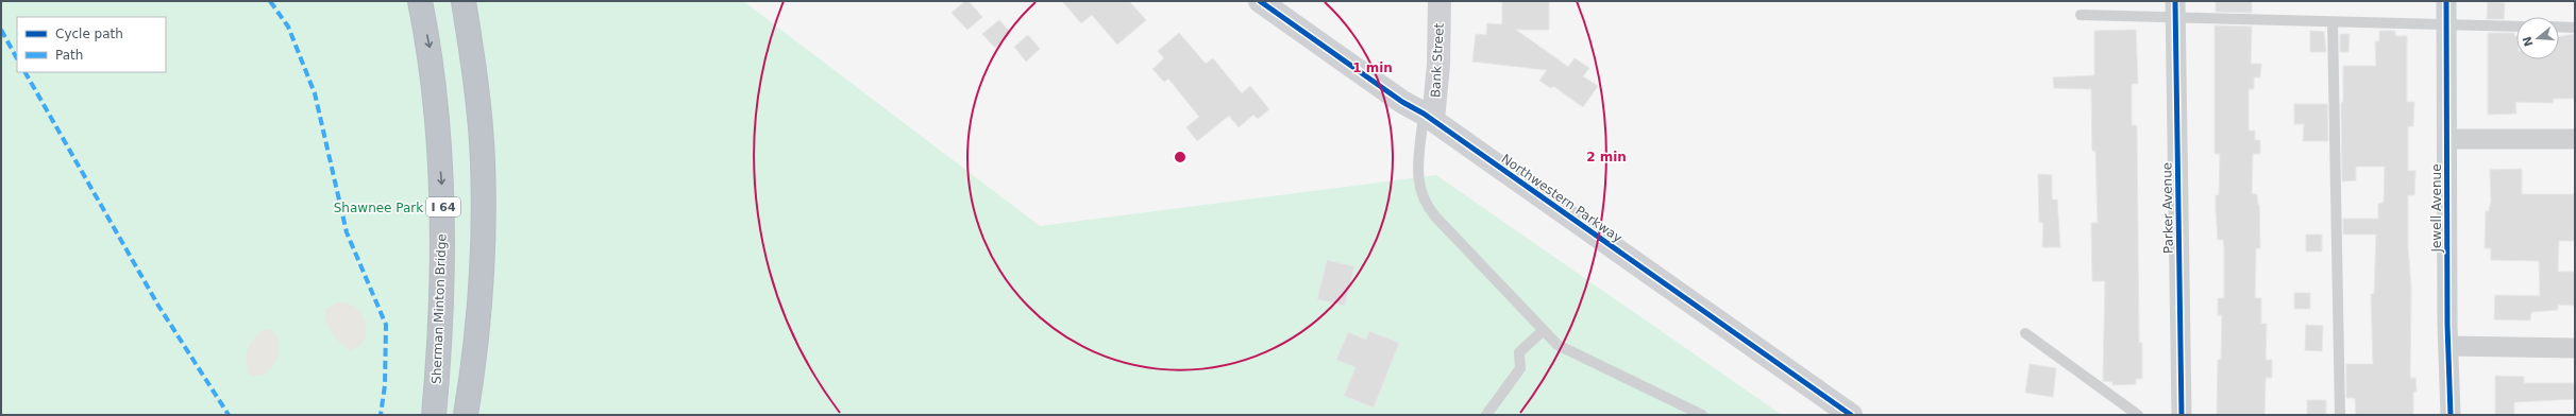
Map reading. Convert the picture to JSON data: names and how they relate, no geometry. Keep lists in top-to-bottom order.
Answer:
{
  "streets": {
    "highway": ["I 64", "Sherman Minton Bridge"],
    "street": [
      "Bank Street",
      "Northwestern Parkway",
      "Parker Avenue",
      "Jewell Avenue"
    ]
  },
  "crossings": [
    ["Bank Street", "Northwestern Parkway"]
  ],
  "parks": ["Shawnee Park"],
  "legend": ["Cycle path", "Path"],
  "north": "left",
  "rings": ["1 min", "2 min"]
}
